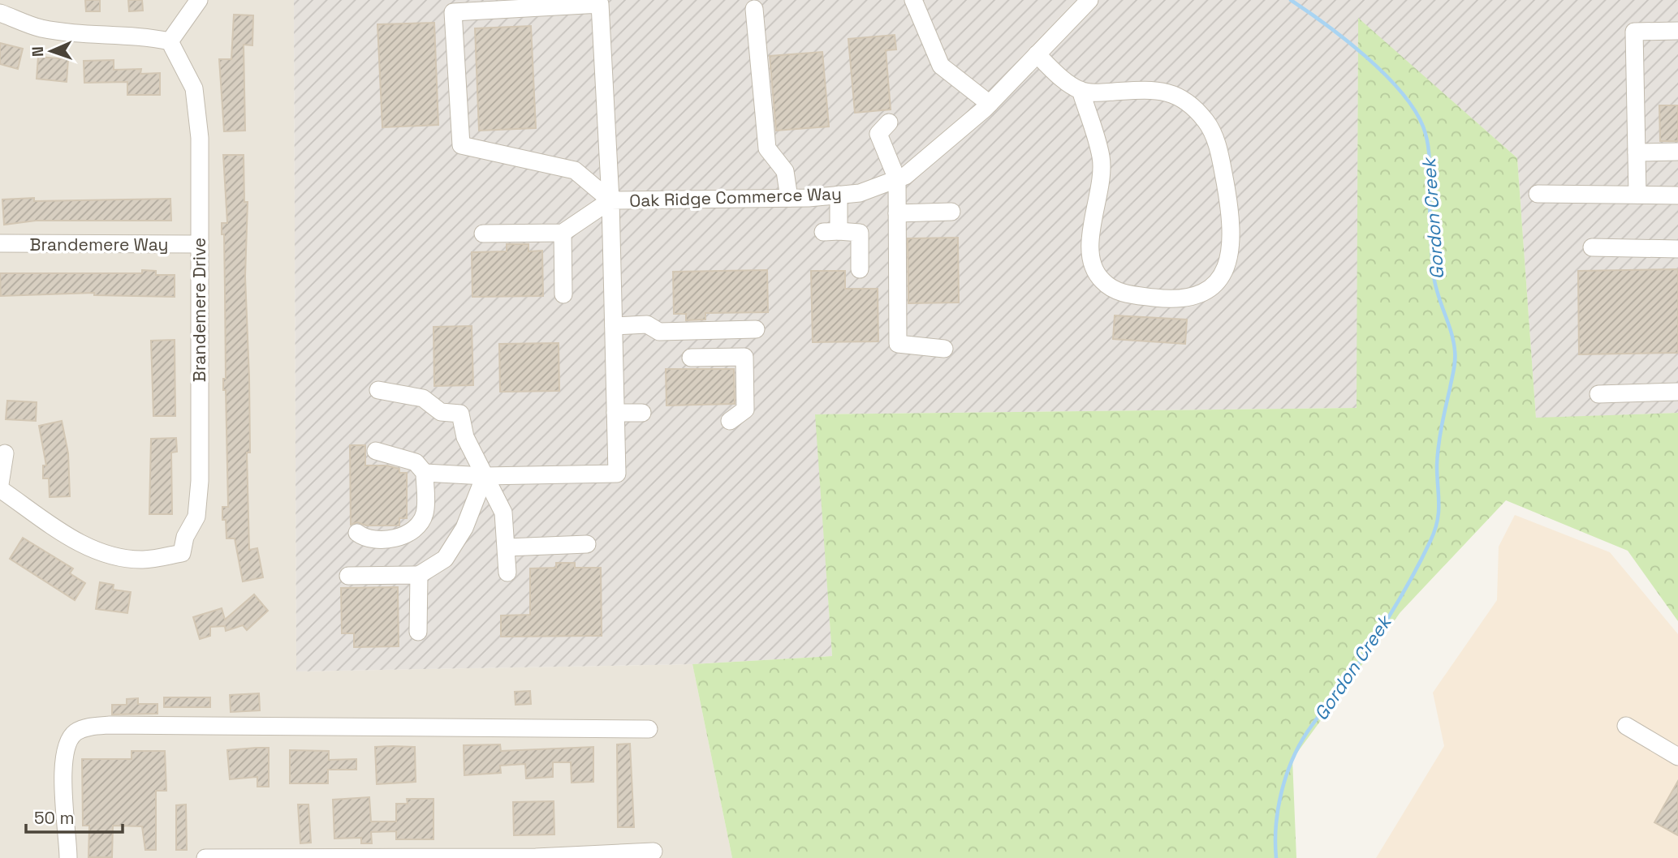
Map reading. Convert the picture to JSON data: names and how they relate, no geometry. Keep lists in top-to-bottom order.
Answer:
{
  "streets": {
    "street": ["Oak Ridge Commerce Way", "Brandemere Way", "Brandemere Drive"]
  },
  "crossings": [
    ["Brandemere Way", "Brandemere Drive"]
  ],
  "water": ["Gordon Creek"],
  "scale_bar": "50 m",
  "north": "left"
}
